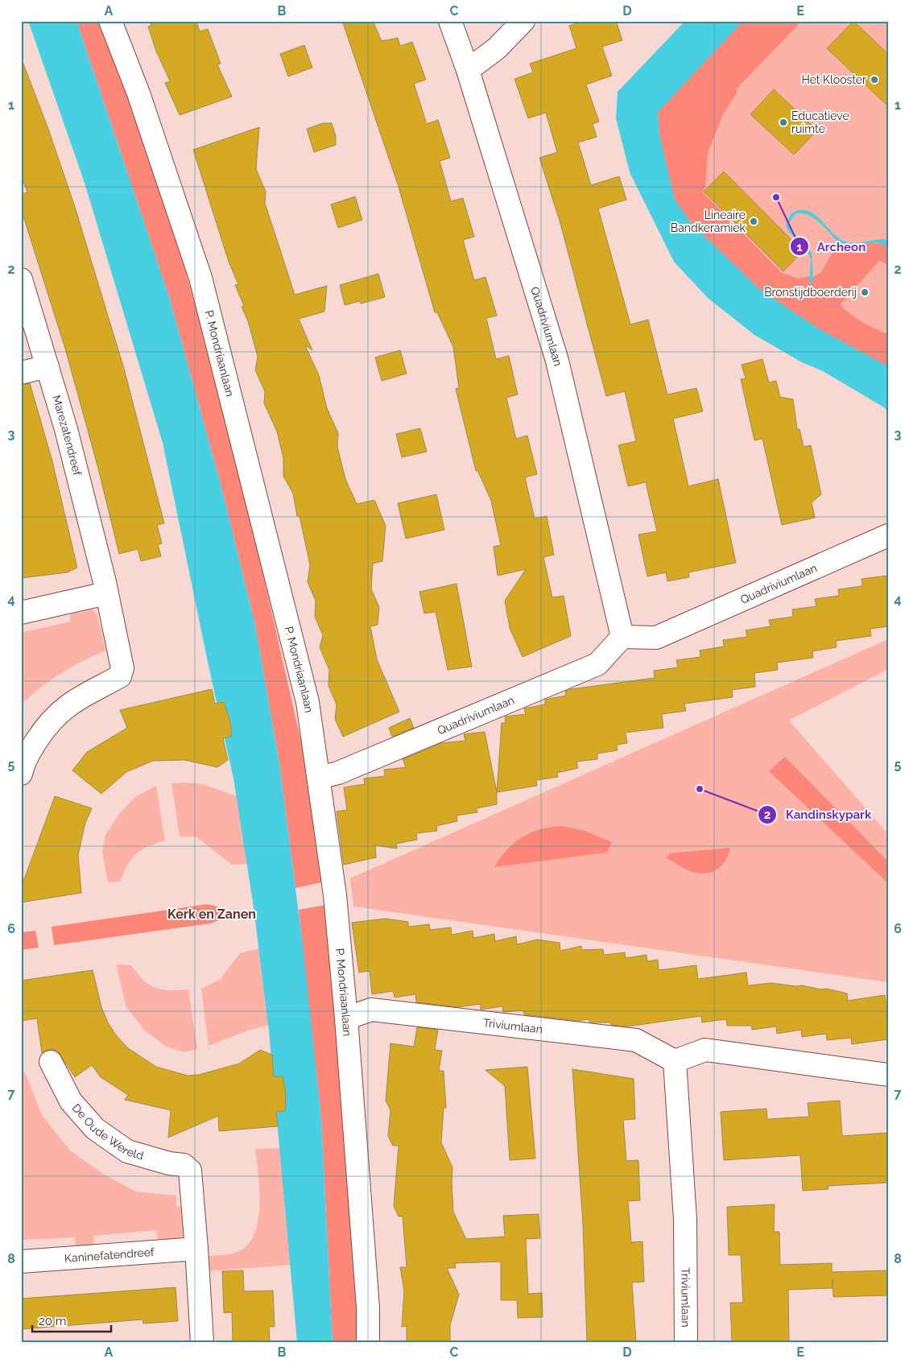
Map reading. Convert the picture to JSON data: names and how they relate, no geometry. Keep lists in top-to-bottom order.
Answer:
{
  "streets": {
    "street": [
      "Quadriviumlaan",
      "P. Mondriaanlaan",
      "Marezatendreef",
      "Triviumlaan",
      "De Oude Wereld",
      "Kaninefatendreef"
    ]
  },
  "crossings": [
    ["Quadriviumlaan", "P. Mondriaanlaan"],
    ["P. Mondriaanlaan", "Triviumlaan"],
    ["De Oude Wereld", "Kaninefatendreef"]
  ],
  "districts": ["Kerk en Zanen"],
  "places": [
    "Het Klooster",
    "Educatieve ruimte",
    "Archeon",
    "Lineaire Bandkeramiek",
    "Bronstijdboerderij",
    "Kandinskypark"
  ],
  "scale_bar": "20 m",
  "grid": {
    "columns": [
      "A",
      "B",
      "C",
      "D",
      "E"
    ],
    "rows": [
      "1",
      "2",
      "3",
      "4",
      "5",
      "6",
      "7",
      "8"
    ]
  }
}
